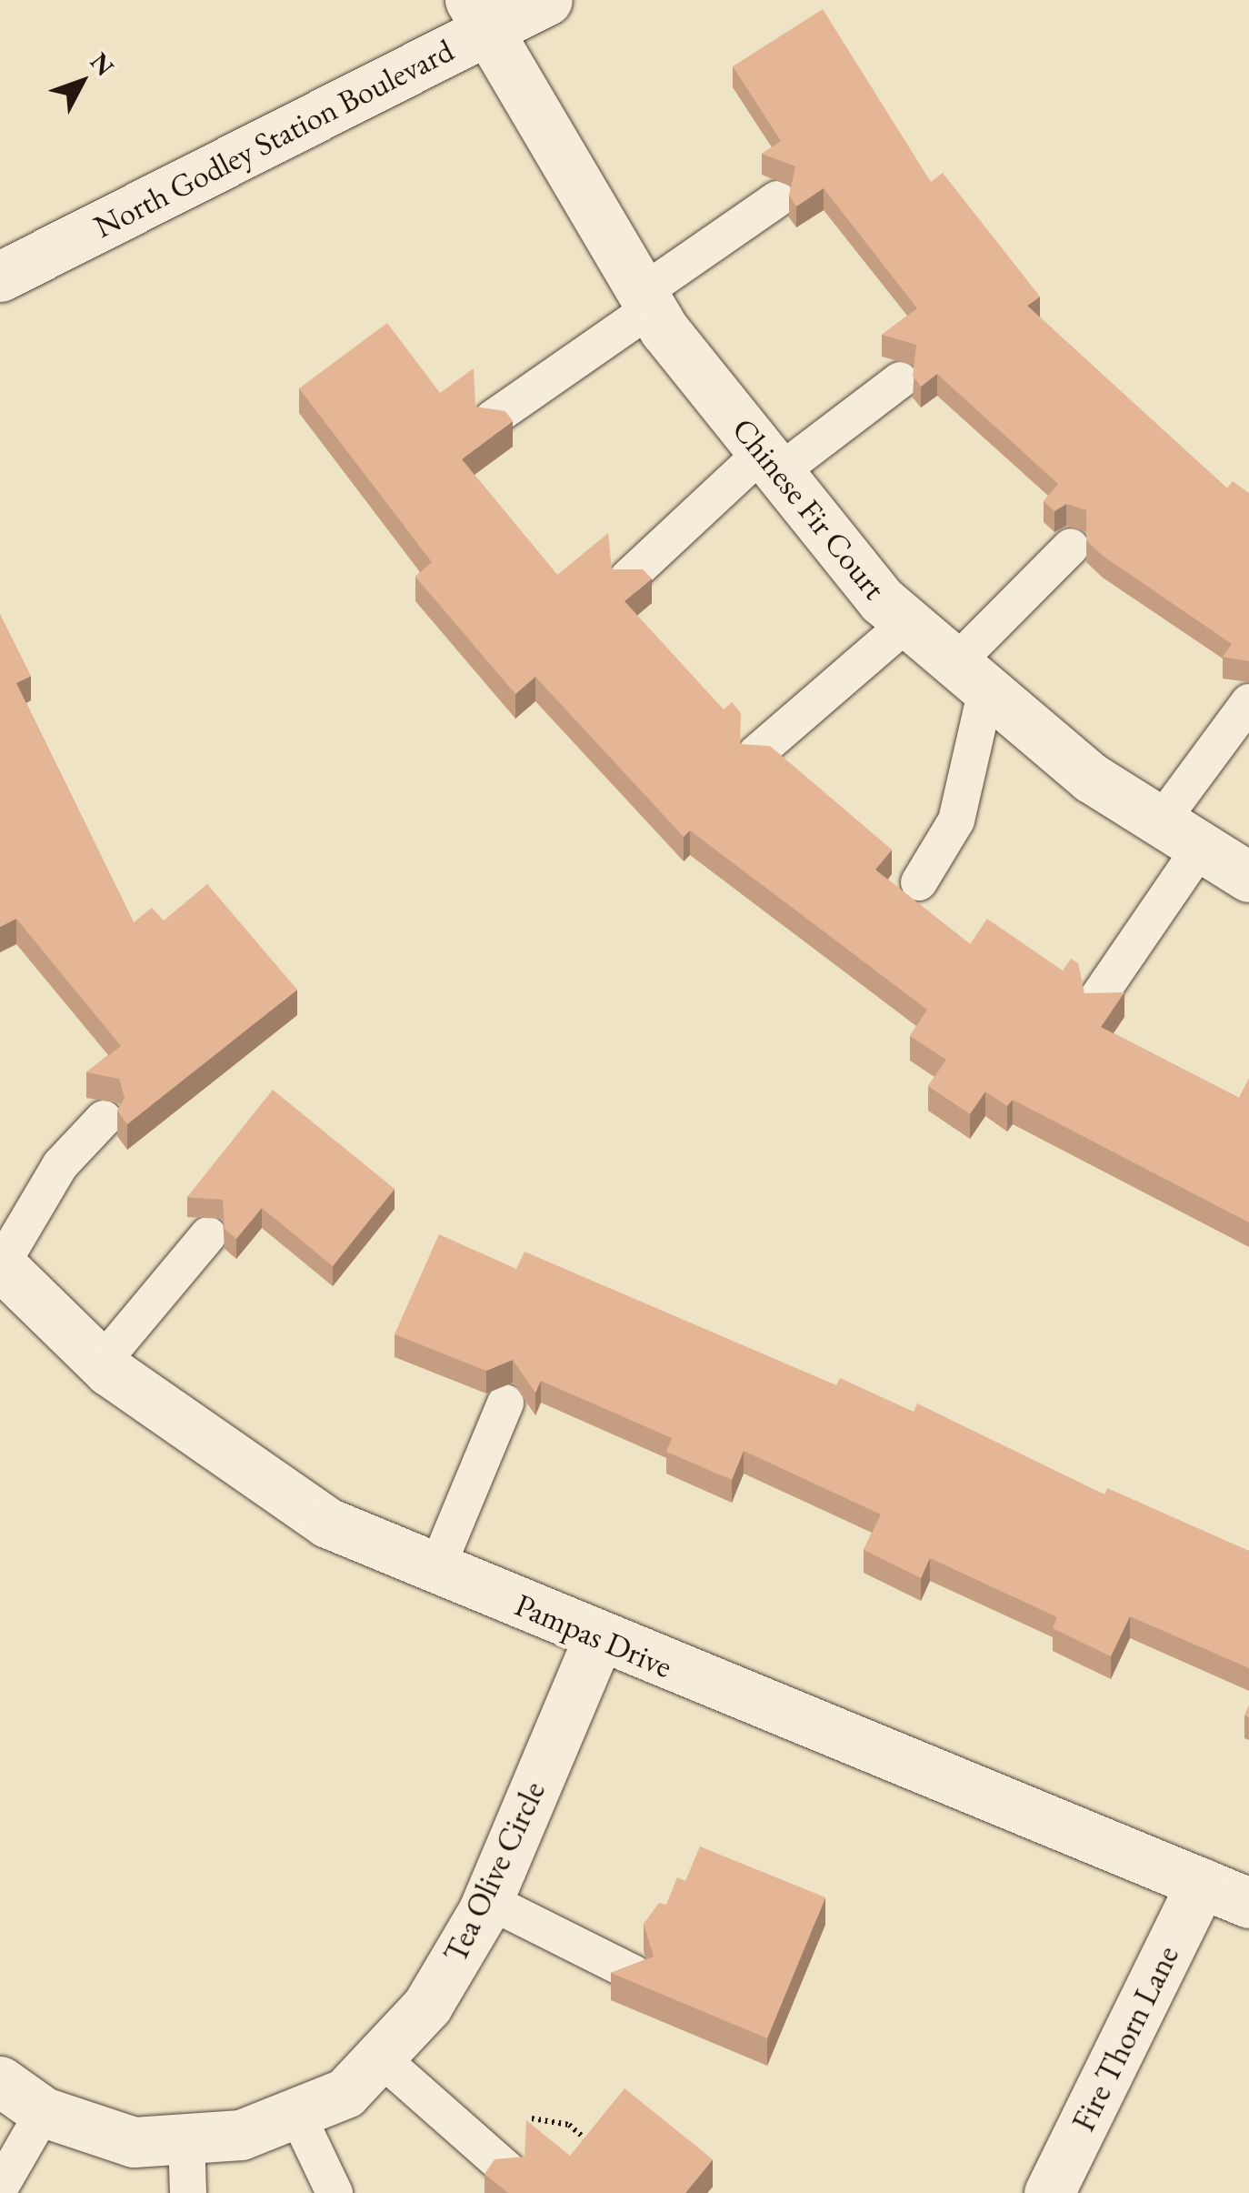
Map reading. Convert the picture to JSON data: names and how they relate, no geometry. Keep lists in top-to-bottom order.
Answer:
{
  "streets": {
    "street": [
      "North Godley Station Boulevard",
      "Chinese Fir Court",
      "Pampas Drive",
      "Tea Olive Circle",
      "Fire Thorn Lane"
    ]
  },
  "crossings": [
    ["North Godley Station Boulevard", "Chinese Fir Court"],
    ["Pampas Drive", "Tea Olive Circle"],
    ["Pampas Drive", "Fire Thorn Lane"]
  ],
  "north": "top right"
}
